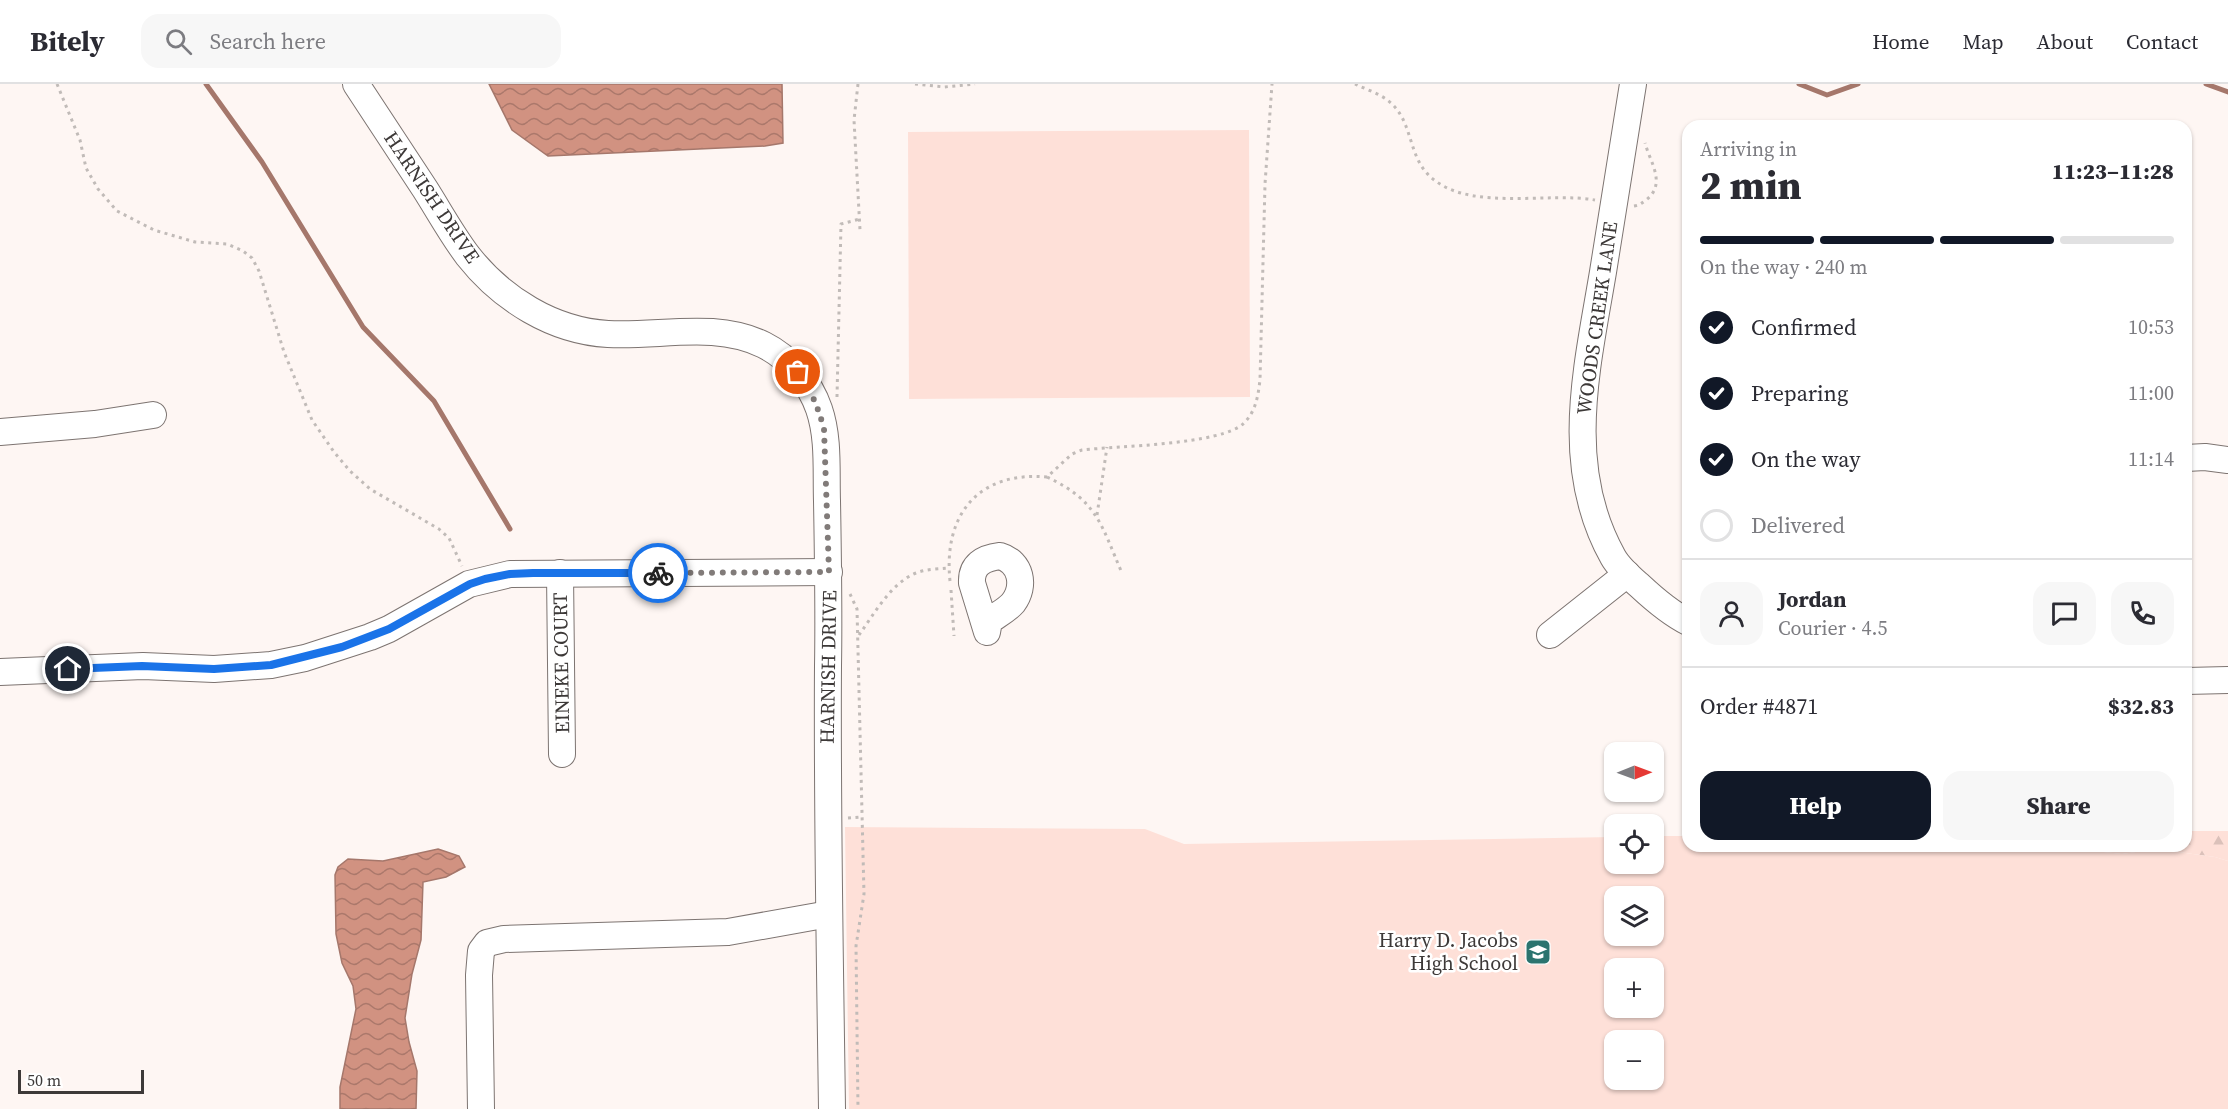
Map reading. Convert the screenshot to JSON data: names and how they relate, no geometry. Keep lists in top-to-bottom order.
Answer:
{
  "streets": {
    "street": ["HARNISH DRIVE", "WOODS CREEK LANE", "EINEKE COURT"]
  },
  "places": {
    "school or university": ["Harry D. Jacobs High School"]
  },
  "scale_bar": "50 m",
  "north": "right",
  "page": {
    "header": "Bitely",
    "search": "Search here",
    "nav": [
      "Home",
      "Map",
      "About",
      "Contact"
    ],
    "heading": ["2 min", "Arriving in", "11:23–11:28"],
    "panel": [
      "Jordan",
      "Courier · 4.5",
      "Order #4871",
      "$32.83"
    ],
    "bar": "On the way · 240 m",
    "list": [
      ["Confirmed", "10:53"],
      ["Preparing", "11:00"],
      ["On the way", "11:14"],
      "Delivered"
    ],
    "map_buttons": ["+", "−"],
    "buttons": ["Help", "Share"],
    "scale": "50 m"
  }
}
